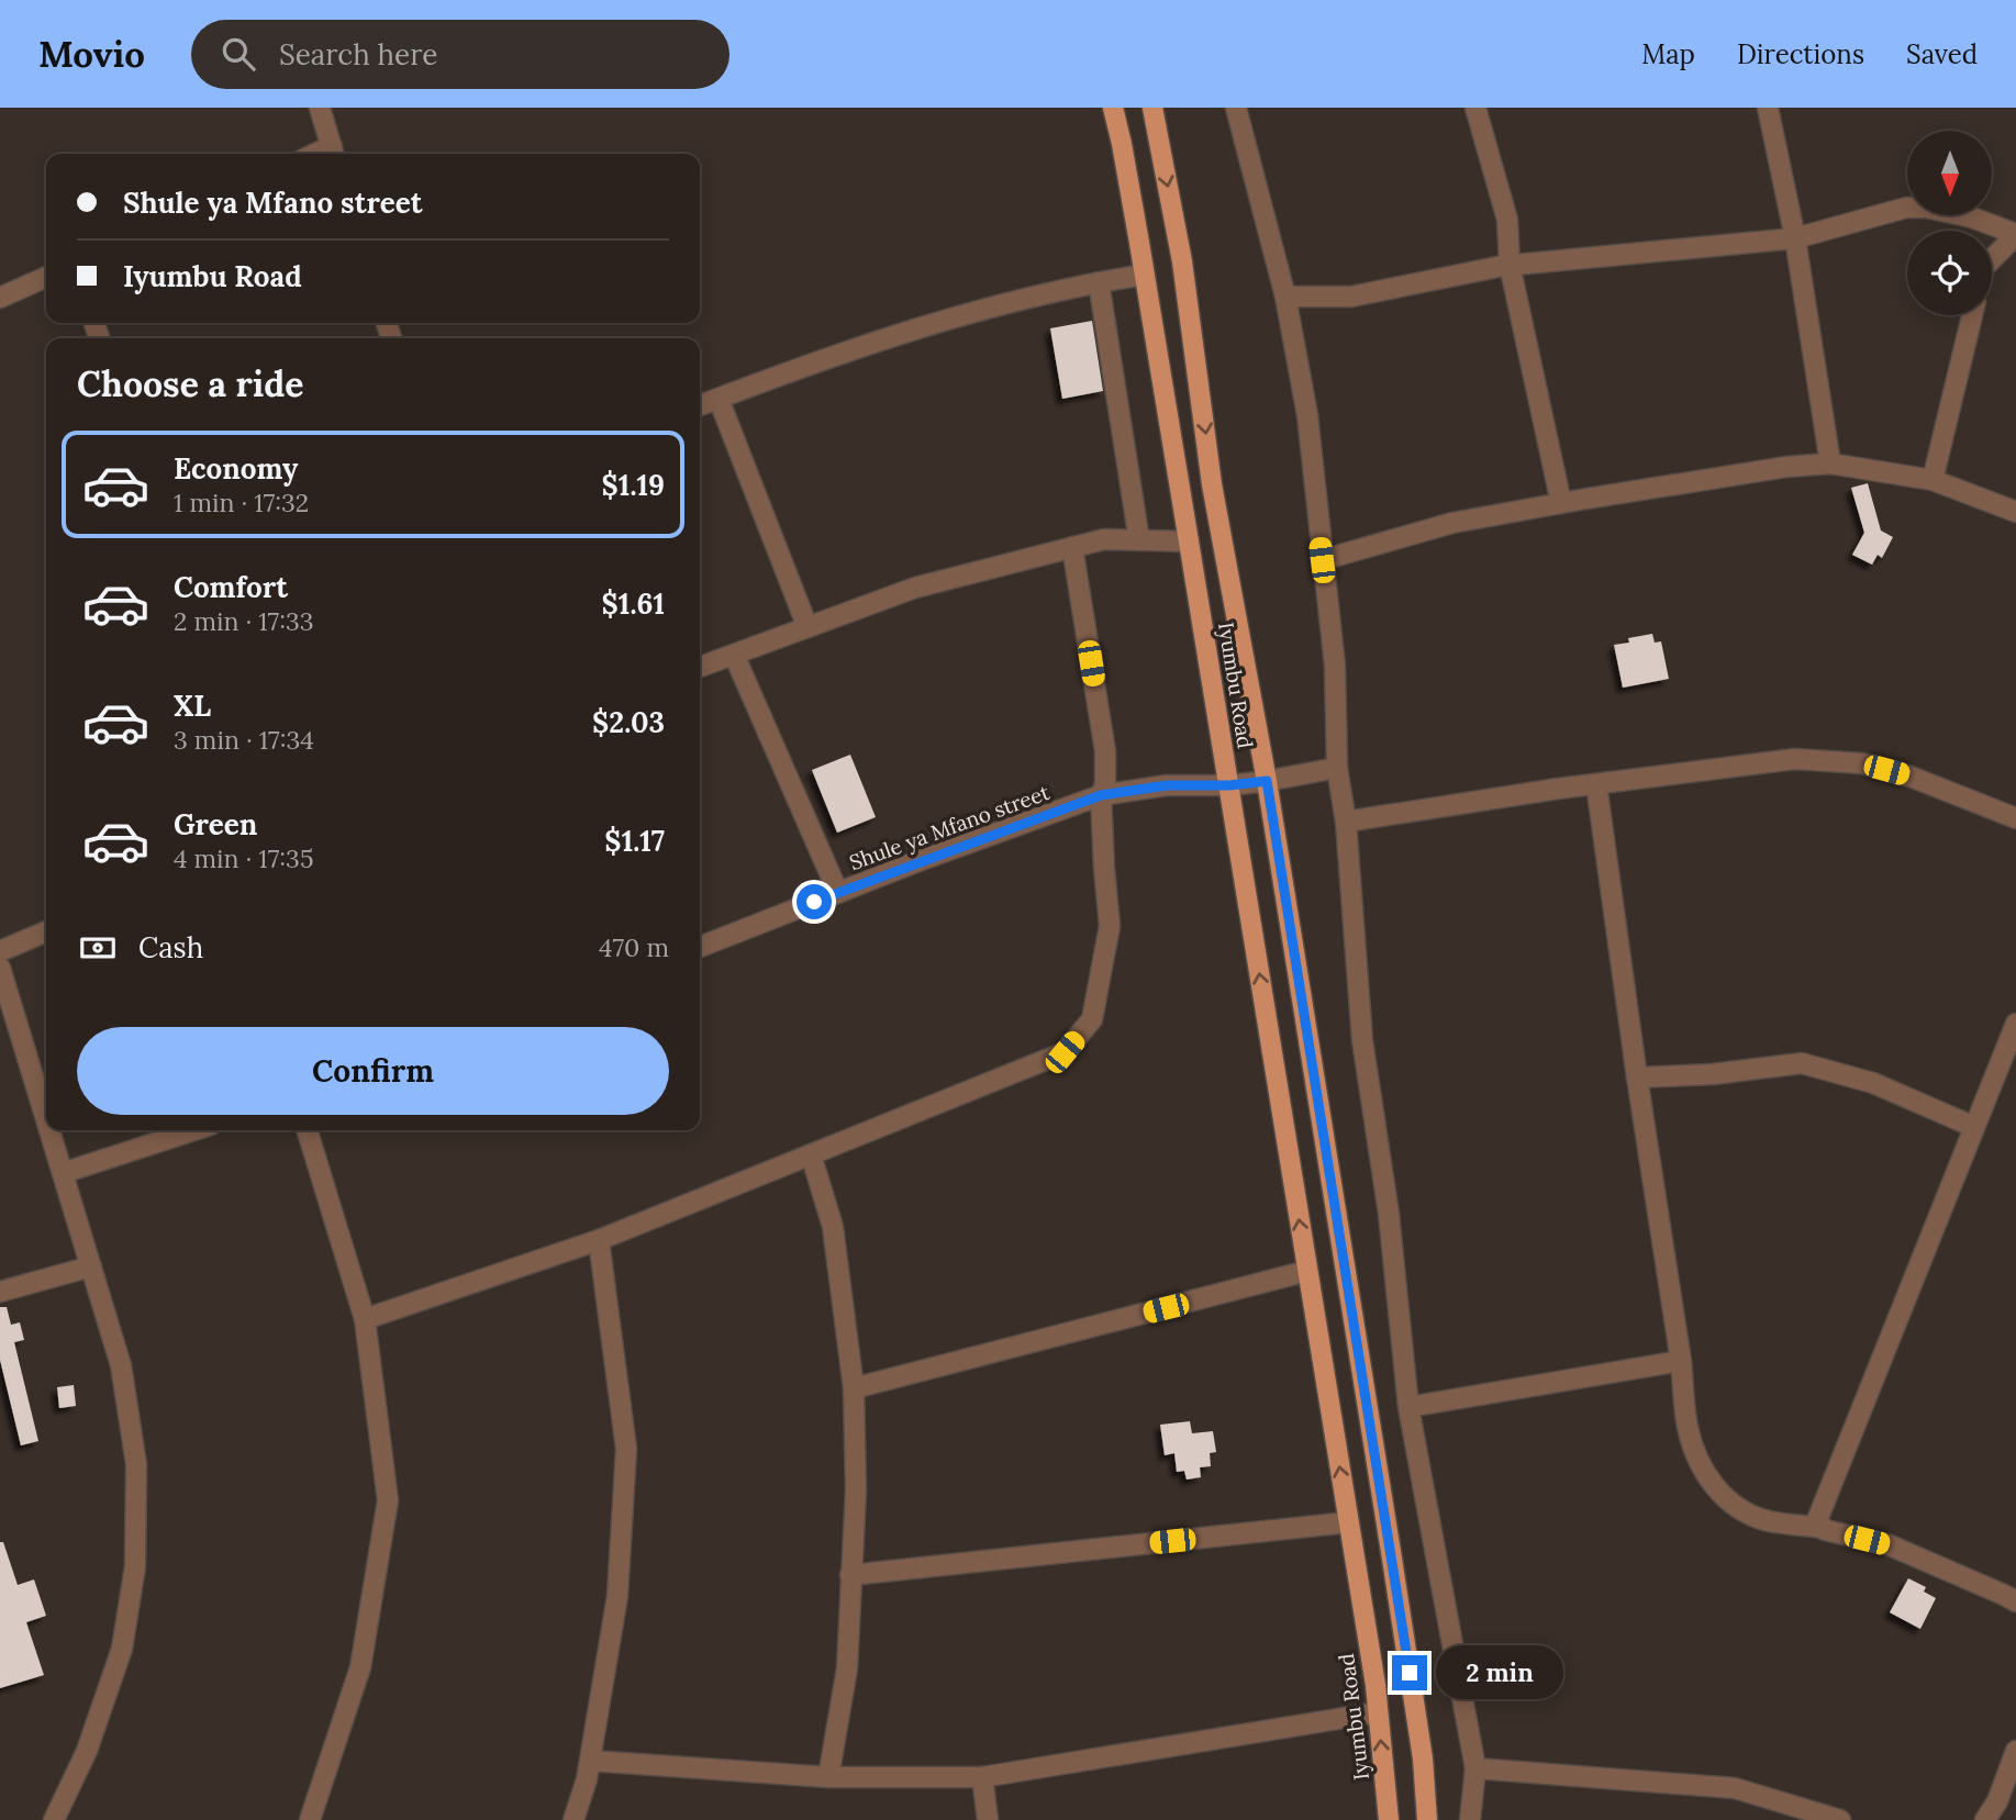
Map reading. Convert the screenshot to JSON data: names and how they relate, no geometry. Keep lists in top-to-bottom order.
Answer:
{
  "streets": {
    "main road": ["Iyumbu Road"],
    "street": ["Shule ya Mfano street"]
  },
  "crossings": [
    ["Iyumbu Road", "Shule ya Mfano street"]
  ],
  "north": "bottom",
  "page": {
    "header": "Movio",
    "search": "Search here",
    "nav": ["Map", "Directions", "Saved"],
    "banner": ["Shule ya Mfano street", "Iyumbu Road"],
    "heading": "Choose a ride",
    "list": [
      {
        "name": "Economy",
        "note": "1 min · 17:32",
        "value": "$1.19"
      },
      {
        "name": "Comfort",
        "note": "2 min · 17:33",
        "value": "$1.61"
      },
      {
        "name": "XL",
        "note": "3 min · 17:34",
        "value": "$2.03"
      },
      {
        "name": "Green",
        "note": "4 min · 17:35",
        "value": "$1.17"
      }
    ],
    "pay": ["Cash", "470 m"],
    "buttons": "Confirm",
    "bubble": "2 min"
  }
}
